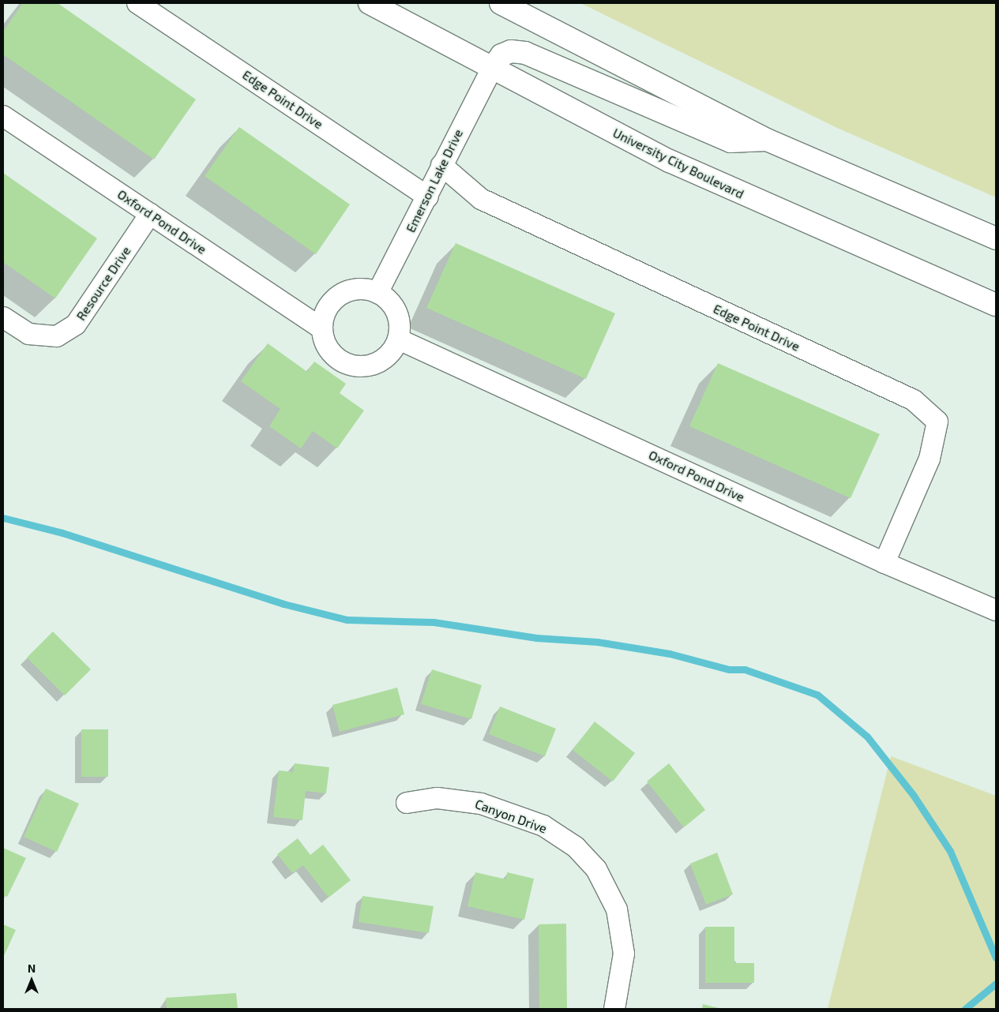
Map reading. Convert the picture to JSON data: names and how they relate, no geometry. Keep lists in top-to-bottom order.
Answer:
{
  "streets": {
    "main road": ["University City Boulevard"],
    "street": [
      "Edge Point Drive",
      "Emerson Lake Drive",
      "Oxford Pond Drive",
      "Resource Drive",
      "Canyon Drive"
    ]
  },
  "crossings": [
    ["Edge Point Drive", "Emerson Lake Drive"],
    ["Edge Point Drive", "Oxford Pond Drive"],
    ["University City Boulevard", "Emerson Lake Drive"],
    ["Emerson Lake Drive", "Oxford Pond Drive"],
    ["Oxford Pond Drive", "Resource Drive"]
  ],
  "north": "top"
}
